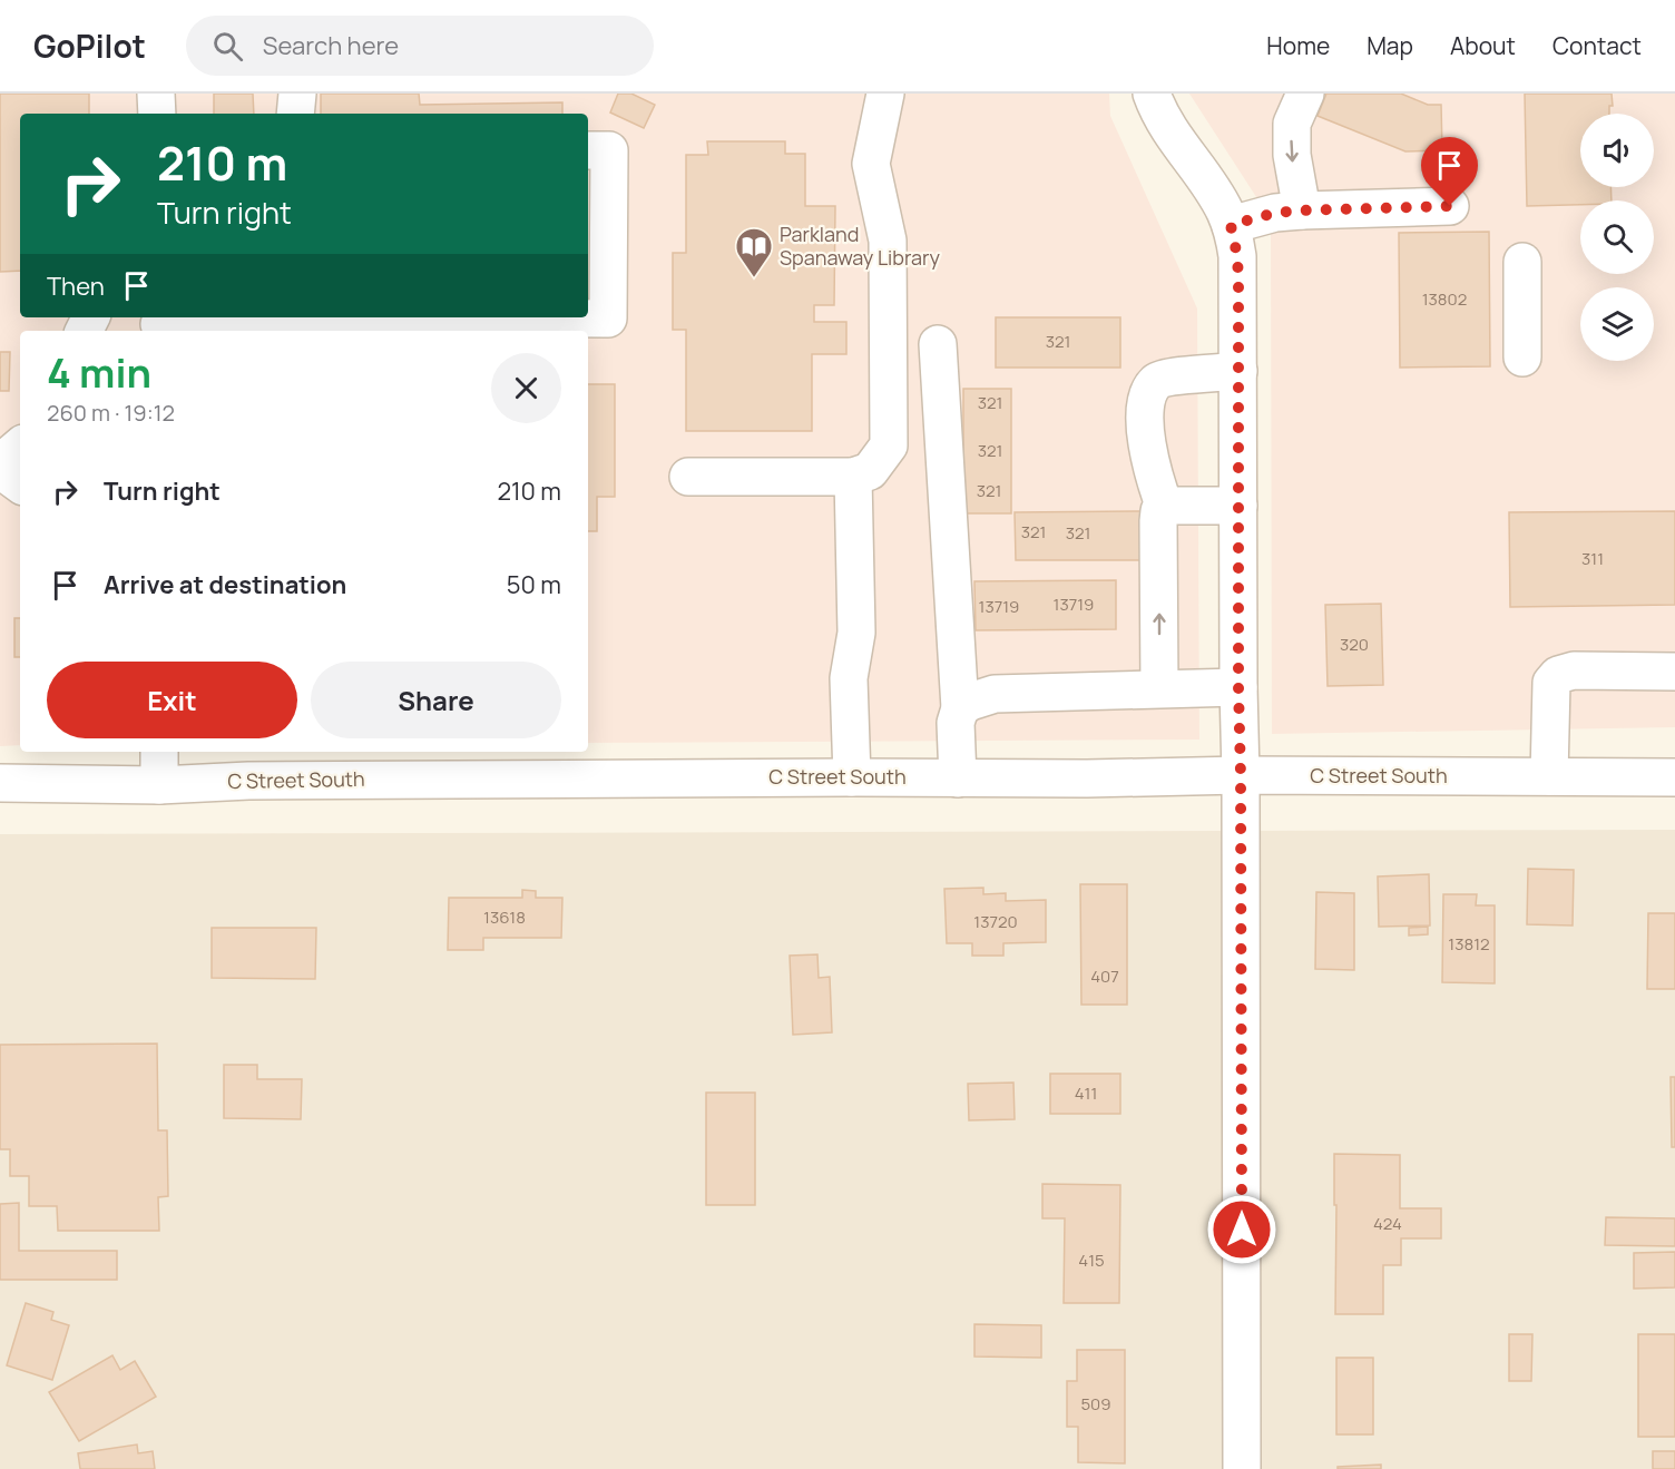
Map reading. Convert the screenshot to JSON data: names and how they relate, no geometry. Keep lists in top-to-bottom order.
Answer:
{
  "streets": {
    "street": ["C Street South"]
  },
  "places": {
    "library": ["Parkland Spanaway Library"]
  },
  "house_numbers": [
    "13802",
    "321",
    "321",
    "321",
    "321",
    "321",
    "321",
    "311",
    "13719",
    "13719",
    "320",
    "13618",
    "13720",
    "13812",
    "407",
    "411",
    "424",
    "415",
    "509"
  ],
  "page": {
    "header": "GoPilot",
    "search": "Search here",
    "nav": [
      "Home",
      "Map",
      "About",
      "Contact"
    ],
    "turn": ["210 m", "Turn right"],
    "then": "Then",
    "heading": ["4 min", "260 m · 19:12"],
    "list": [
      {
        "name": "Turn right",
        "value": "210 m"
      },
      {
        "name": "Arrive at destination",
        "value": "50 m"
      }
    ],
    "buttons": ["Exit", "Share"]
  }
}
